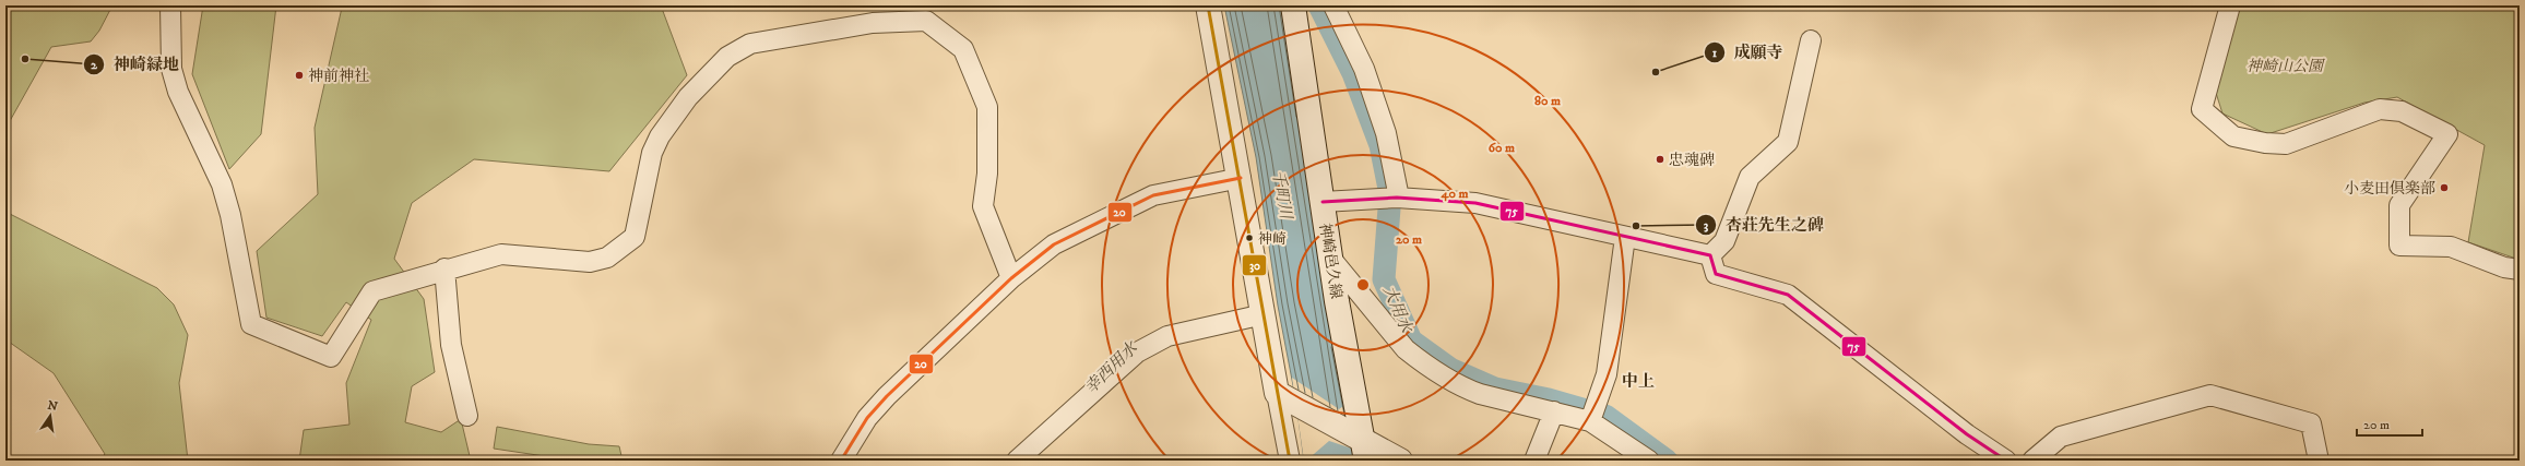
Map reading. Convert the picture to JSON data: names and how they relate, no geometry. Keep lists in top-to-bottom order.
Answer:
{
  "streets": {
    "street": ["神崎邑久線"]
  },
  "districts": ["中上"],
  "water": ["千町川", "大用水", "幸西用水"],
  "parks": ["神崎山公園"],
  "places": [
    "神崎緑地",
    "成願寺",
    "神前神社",
    "忠魂碑",
    "小麦田倶楽部",
    "杏荘先生之碑",
    "神崎"
  ],
  "lines": ["transit line 30", "transit line 20", "transit line 75"],
  "scale_bar": "20 m",
  "north": "top",
  "rings": [
    "80 m",
    "60 m",
    "40 m",
    "20 m"
  ]
}
